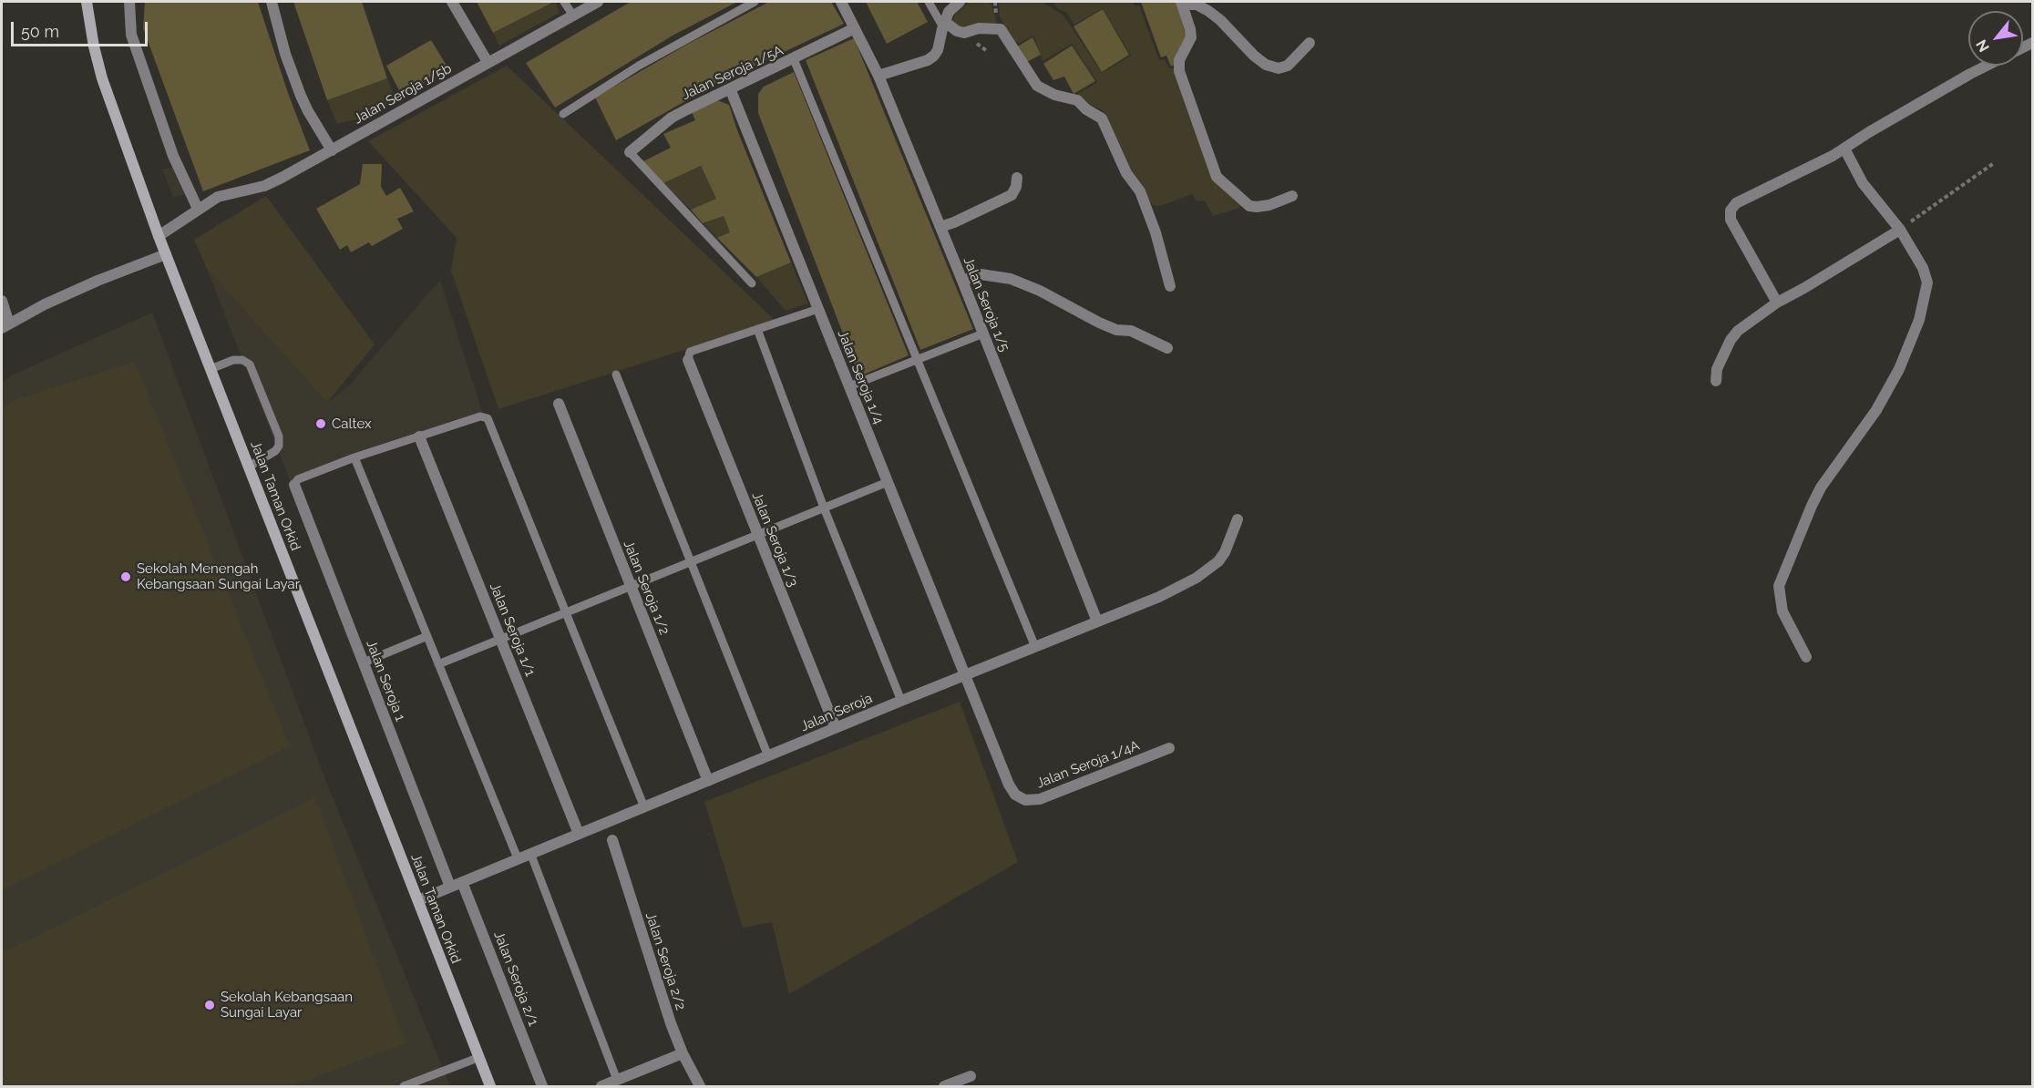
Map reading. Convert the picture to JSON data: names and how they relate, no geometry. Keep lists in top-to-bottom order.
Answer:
{
  "streets": {
    "main road": ["Jalan Taman Orkid"],
    "street": [
      "Jalan Seroja 1/5A",
      "Jalan Seroja 1/5b",
      "Jalan Seroja 1/5",
      "Jalan Seroja 1/4",
      "Jalan Seroja 1/3",
      "Jalan Seroja 1/2",
      "Jalan Seroja 1/1",
      "Jalan Seroja 1",
      "Jalan Seroja",
      "Jalan Seroja 1/4A",
      "Jalan Seroja 2/2",
      "Jalan Seroja 2/1"
    ]
  },
  "crossings": [
    ["Jalan Seroja 1/5A", "Jalan Seroja 1/5"],
    ["Jalan Seroja 1/5A", "Jalan Seroja 1/4"],
    ["Jalan Seroja 1/5b", "Jalan Taman Orkid"],
    ["Jalan Seroja 1/5", "Jalan Seroja"],
    ["Jalan Seroja 1/4", "Jalan Seroja"],
    ["Jalan Seroja 1/4", "Jalan Seroja 1/4A"],
    ["Jalan Taman Orkid", "Jalan Seroja"],
    ["Jalan Seroja 1/3", "Jalan Seroja"],
    ["Jalan Seroja 1/2", "Jalan Seroja"],
    ["Jalan Seroja 1/1", "Jalan Seroja"],
    ["Jalan Seroja 1", "Jalan Seroja"],
    ["Jalan Seroja", "Jalan Seroja 1/4A"],
    ["Jalan Seroja", "Jalan Seroja 2/1"]
  ],
  "places": ["Caltex", "Sekolah Menengah Kebangsaan Sungai Layar", "Sekolah Kebangsaan Sungai Layar"],
  "scale_bar": "50 m",
  "north": "bottom left"
}
